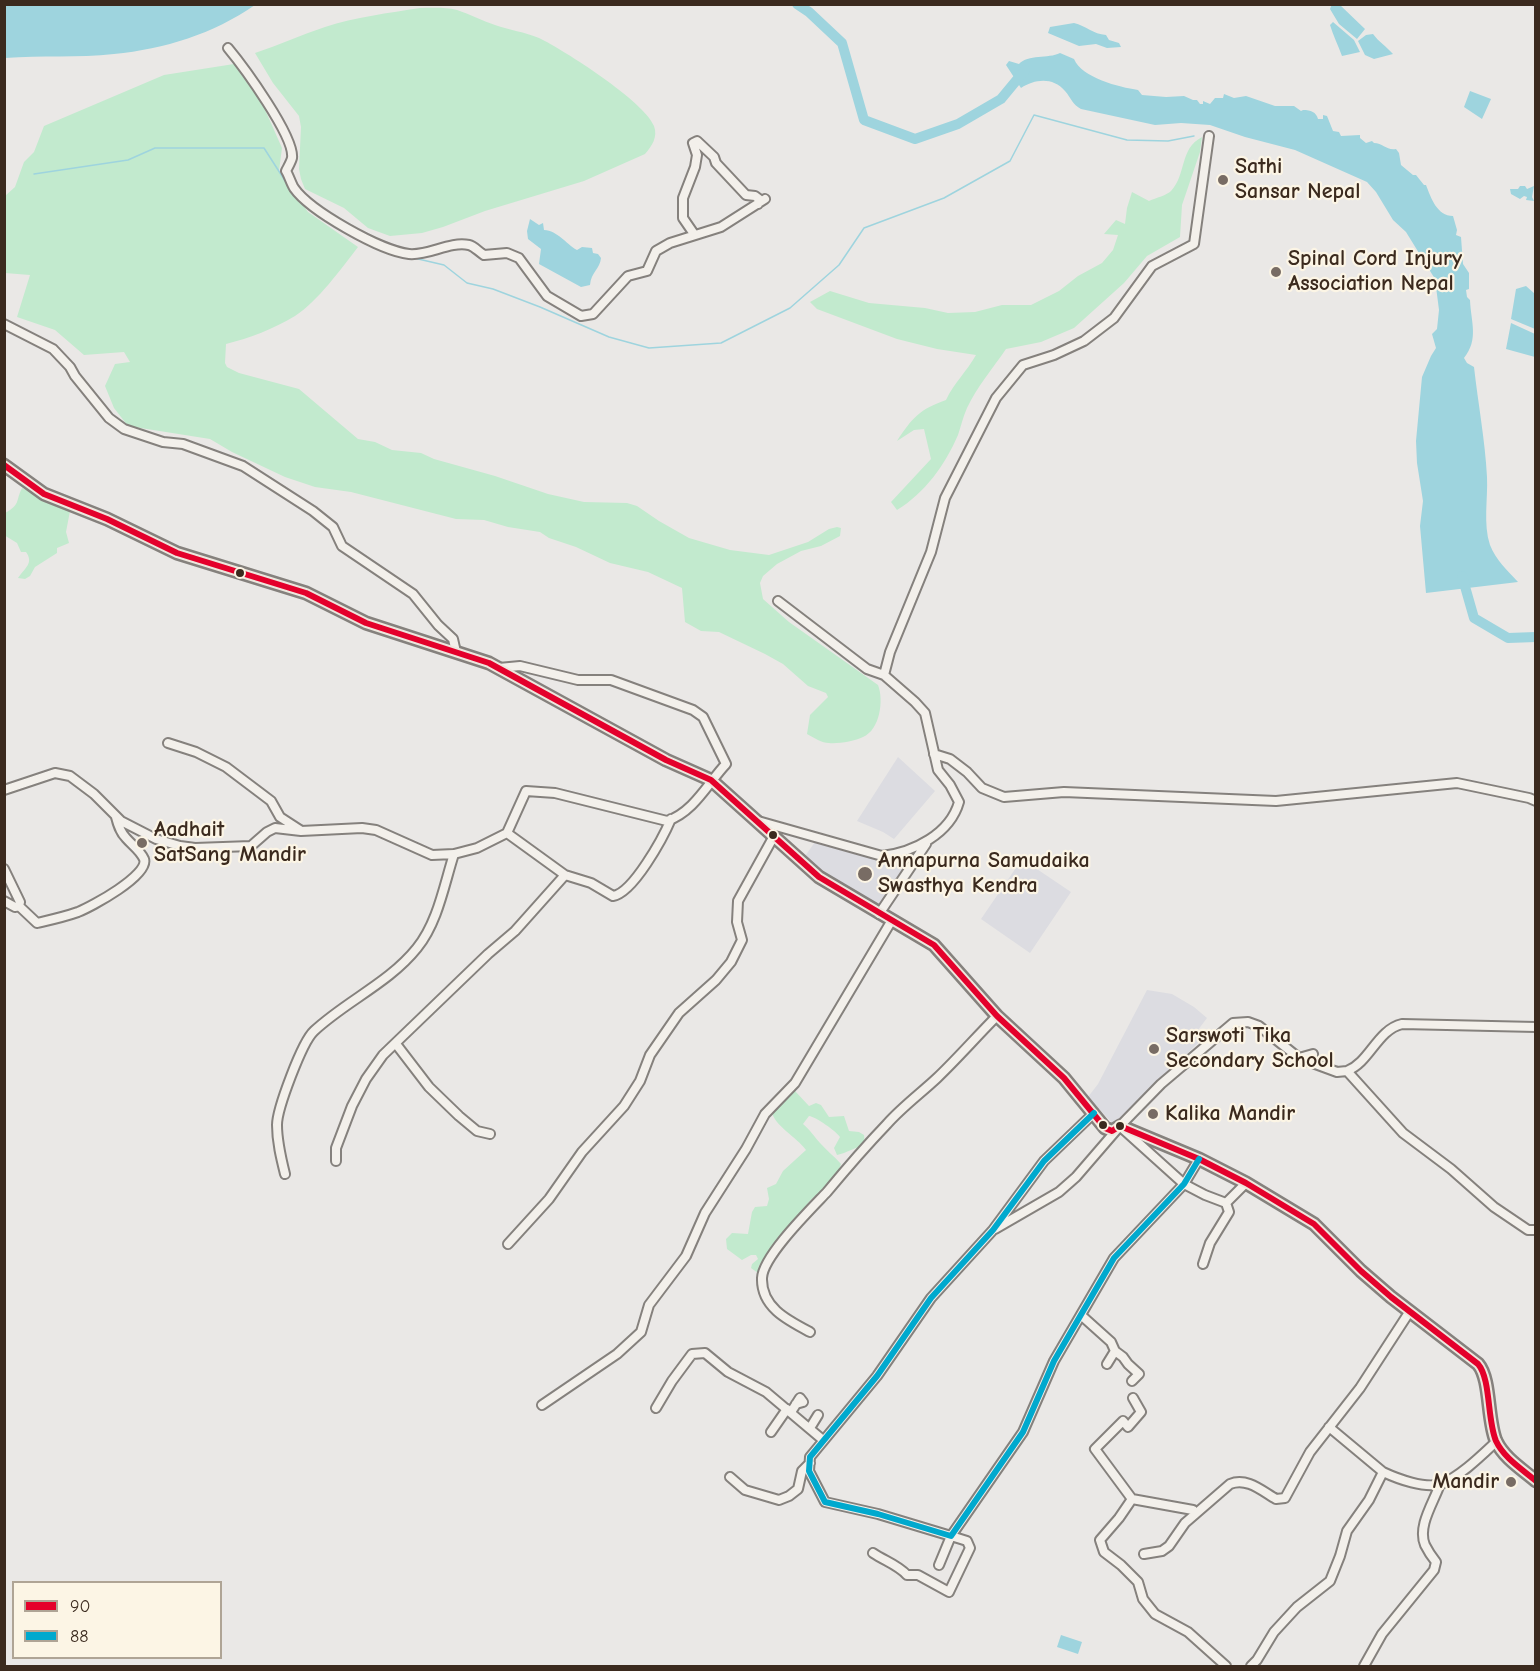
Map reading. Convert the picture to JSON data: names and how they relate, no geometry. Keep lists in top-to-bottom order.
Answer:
{
  "places": [
    "Sathi Sansar Nepal",
    "Spinal Cord Injury Association Nepal",
    "Aadhait SatSang Mandir",
    "Annapurna Samudaika Swasthya Kendra",
    "Sarswoti Tika Secondary School",
    "Kalika Mandir",
    "Mandir"
  ],
  "lines": ["transit line 90", "transit line 88"],
  "legend": ["90", "88"]
}
